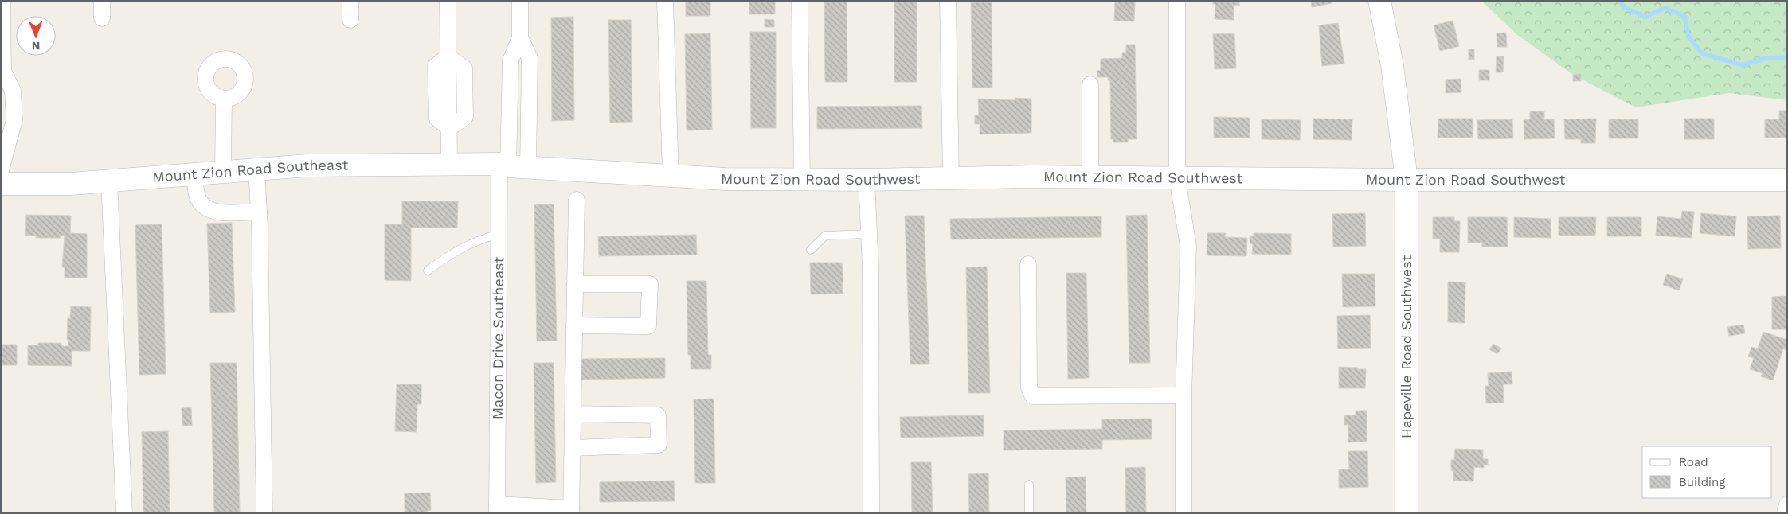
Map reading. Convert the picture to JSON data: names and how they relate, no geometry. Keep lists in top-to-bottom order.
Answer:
{
  "streets": {
    "street": [
      "Mount Zion Road Southeast",
      "Mount Zion Road Southwest",
      "Macon Drive Southeast",
      "Hapeville Road Southwest"
    ]
  },
  "crossings": [
    ["Mount Zion Road Southeast", "Mount Zion Road Southwest"],
    ["Mount Zion Road Southeast", "Macon Drive Southeast"],
    ["Mount Zion Road Southwest", "Macon Drive Southeast"],
    ["Mount Zion Road Southwest", "Hapeville Road Southwest"]
  ],
  "legend": ["Road", "Building"],
  "north": "bottom"
}
